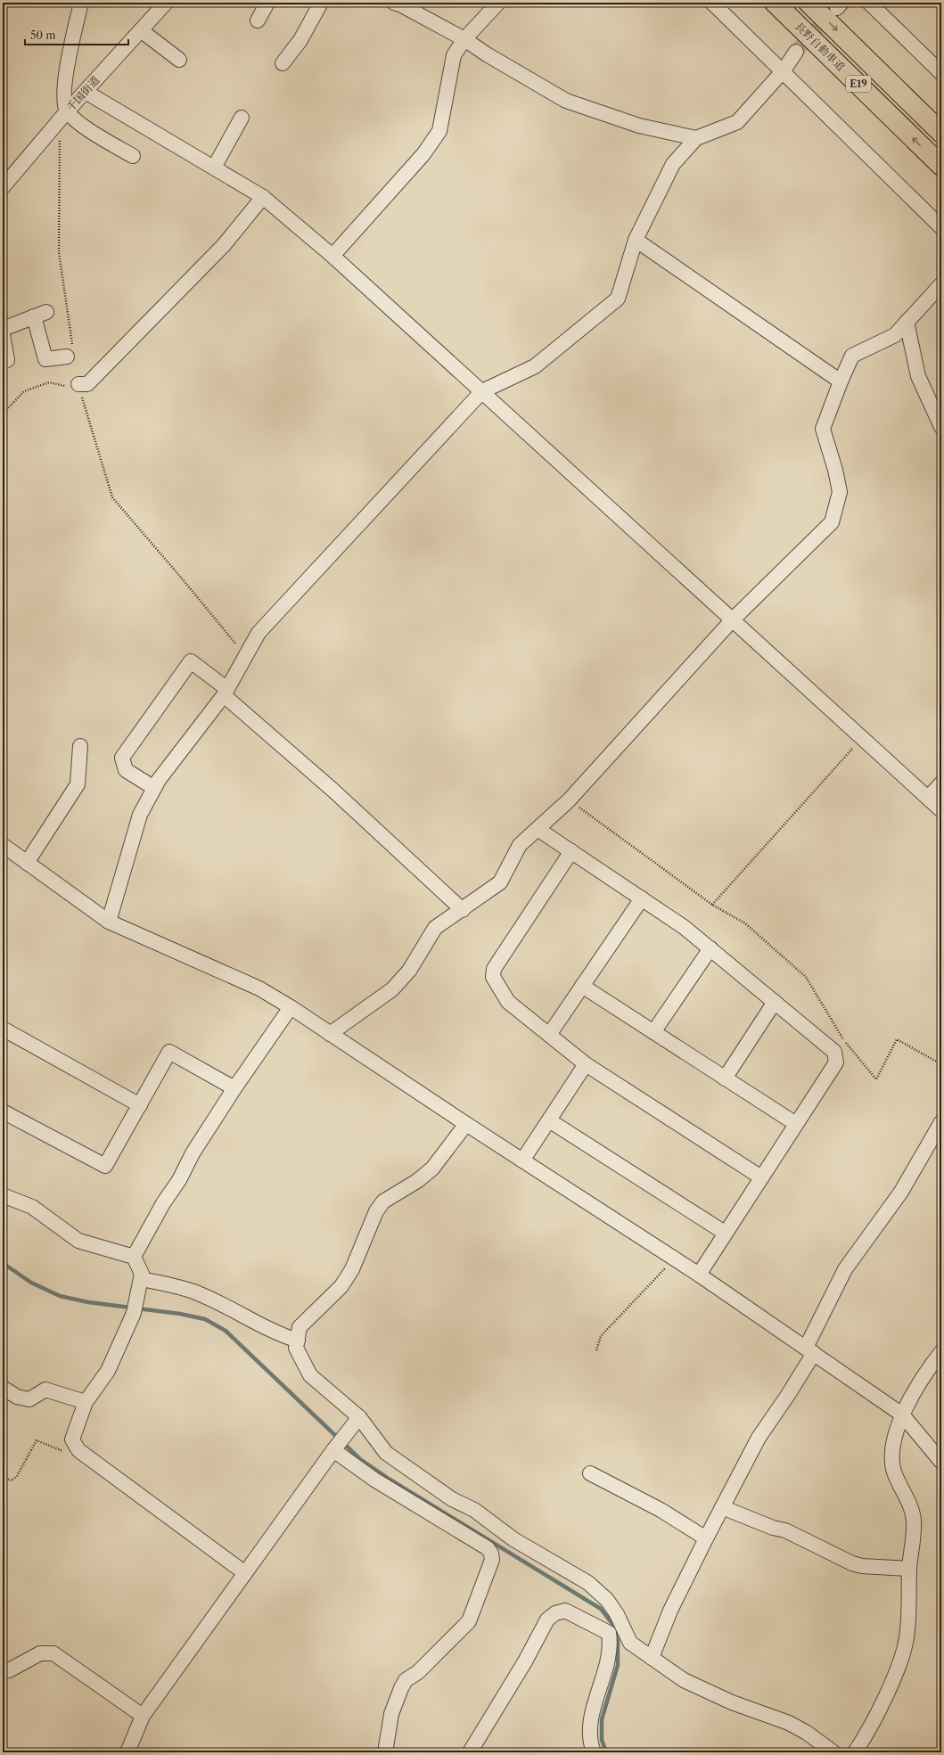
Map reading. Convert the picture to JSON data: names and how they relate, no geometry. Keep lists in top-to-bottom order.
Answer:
{
  "streets": {
    "highway": ["長野自動車道", "E19"],
    "street": ["千国街道"]
  },
  "scale_bar": "50 m"
}
